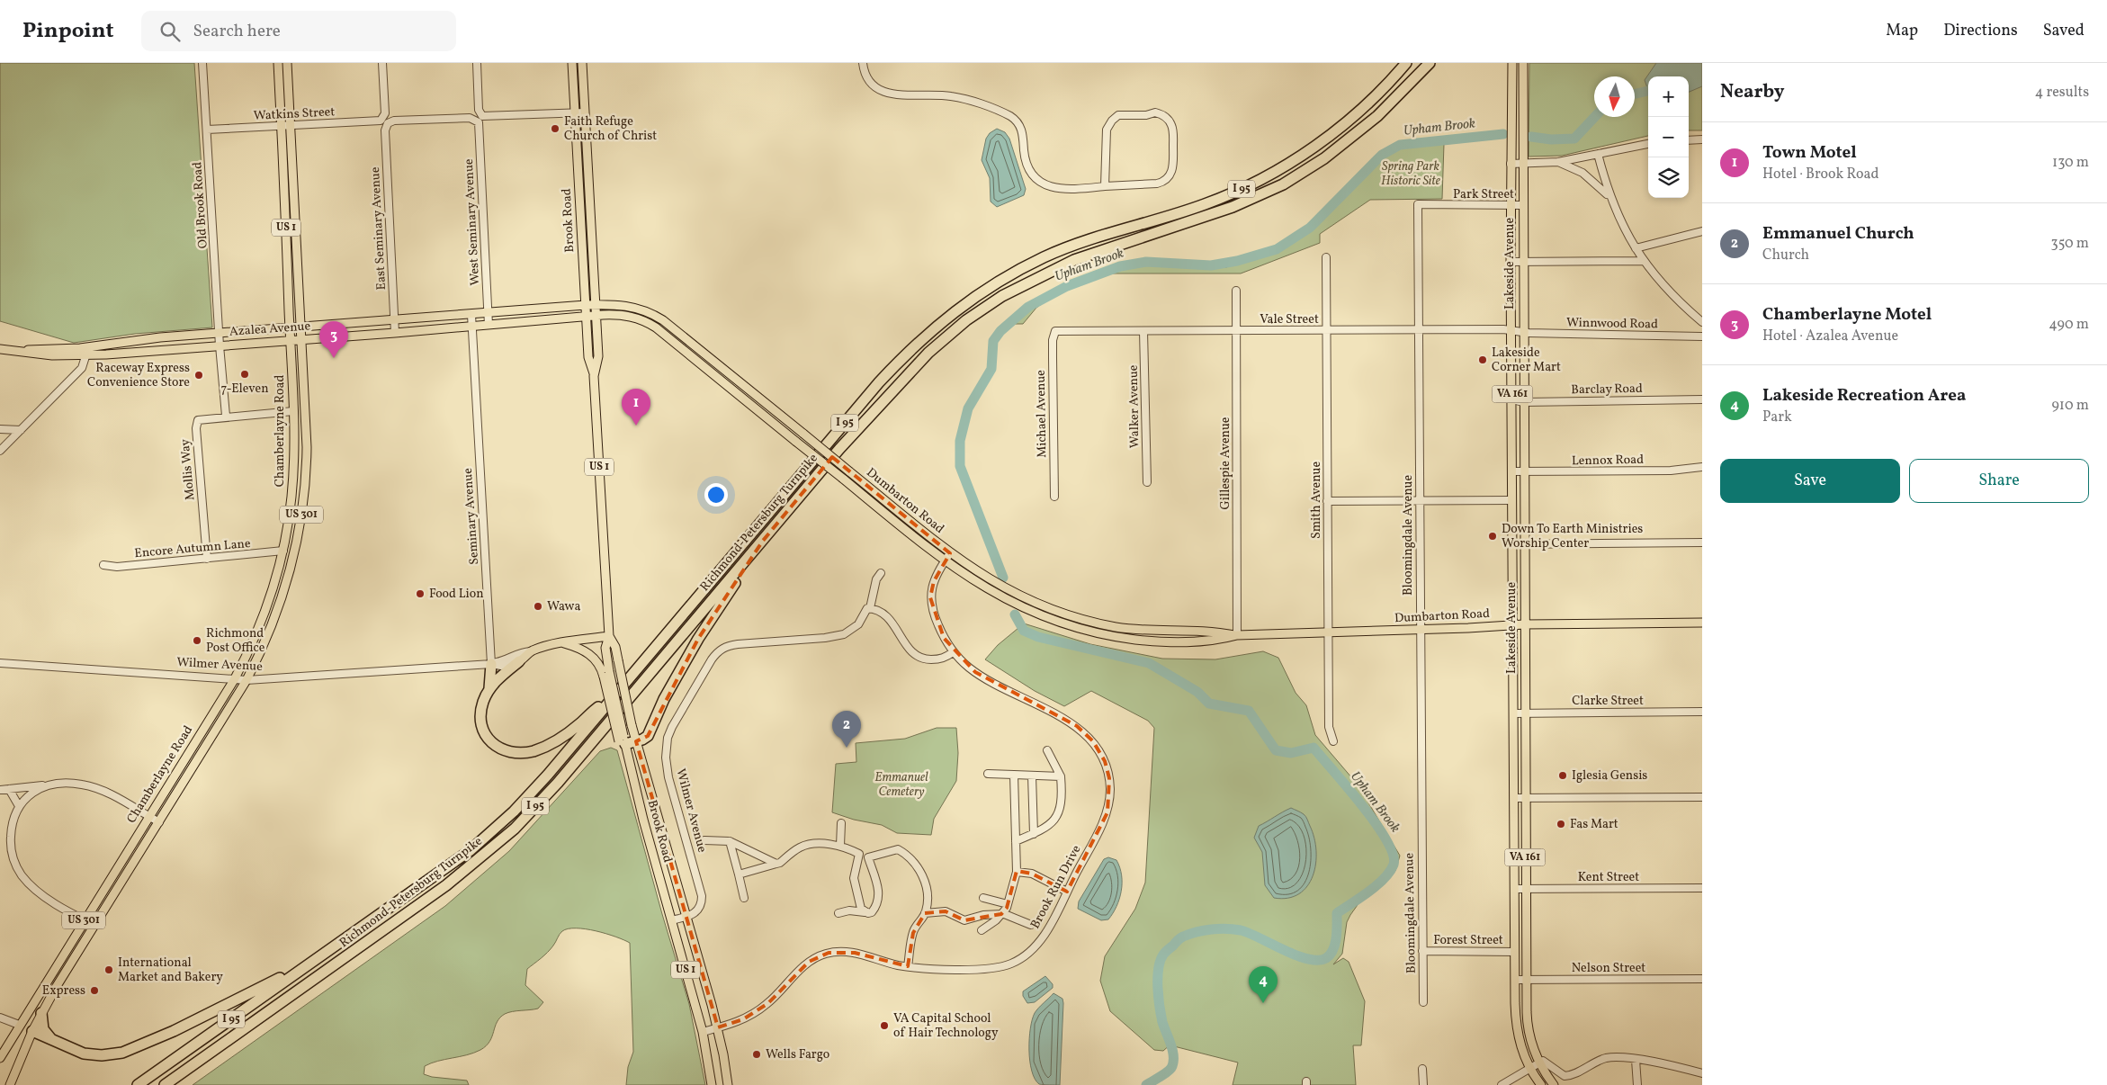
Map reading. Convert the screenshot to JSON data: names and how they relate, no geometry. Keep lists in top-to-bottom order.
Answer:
{
  "streets": {
    "highway": ["I 95", "Richmond-Petersburg Turnpike"],
    "main road": [
      "Brook Road",
      "US 1",
      "Lakeside Avenue",
      "Azalea Avenue",
      "VA 161",
      "Chamberlayne Road",
      "Dumbarton Road",
      "US 301",
      "Wilmer Avenue"
    ],
    "street": [
      "Watkins Street",
      "Park Street",
      "Old Brook Road",
      "West Seminary Avenue",
      "East Seminary Avenue",
      "Vale Street",
      "Winnwood Road",
      "Barclay Road",
      "Walker Avenue",
      "Michael Avenue",
      "Lennox Road",
      "Gillespie Avenue",
      "Mollis Way",
      "Smith Avenue",
      "Seminary Avenue",
      "Bloomingdale Avenue",
      "Encore Autumn Lane",
      "Clarke Street",
      "Kent Street",
      "Brook Run Drive",
      "Forest Street",
      "Nelson Street"
    ]
  },
  "crossings": [
    ["Watkins Street", "Old Brook Road"],
    ["Watkins Street", "Brook Road"],
    ["Watkins Street", "West Seminary Avenue"],
    ["Watkins Street", "US 1"],
    ["Watkins Street", "East Seminary Avenue"],
    ["Watkins Street", "Chamberlayne Road"],
    ["I 95", "Richmond-Petersburg Turnpike"],
    ["Park Street", "Lakeside Avenue"],
    ["Park Street", "Bloomingdale Avenue"],
    ["Old Brook Road", "Azalea Avenue"],
    ["Old Brook Road", "Mollis Way"],
    ["Brook Road", "Azalea Avenue"],
    ["Brook Road", "Dumbarton Road"],
    ["Brook Road", "Wilmer Avenue"],
    ["Brook Road", "Brook Run Drive"],
    ["West Seminary Avenue", "Azalea Avenue"],
    ["US 1", "Azalea Avenue"],
    ["US 1", "Chamberlayne Road"],
    ["US 1", "US 301"],
    ["East Seminary Avenue", "Azalea Avenue"],
    ["Lakeside Avenue", "Vale Street"],
    ["Lakeside Avenue", "Winnwood Road"],
    ["Lakeside Avenue", "Barclay Road"],
    ["Lakeside Avenue", "VA 161"],
    ["Lakeside Avenue", "Lennox Road"],
    ["Lakeside Avenue", "Dumbarton Road"],
    ["Lakeside Avenue", "Clarke Street"],
    ["Lakeside Avenue", "Kent Street"],
    ["Lakeside Avenue", "Forest Street"],
    ["Lakeside Avenue", "Nelson Street"],
    ["Vale Street", "Winnwood Road"],
    ["Vale Street", "Walker Avenue"],
    ["Vale Street", "Michael Avenue"],
    ["Vale Street", "Gillespie Avenue"],
    ["Vale Street", "Smith Avenue"],
    ["Vale Street", "Bloomingdale Avenue"],
    ["Azalea Avenue", "Chamberlayne Road"],
    ["Azalea Avenue", "Dumbarton Road"],
    ["Azalea Avenue", "US 301"],
    ["Azalea Avenue", "Seminary Avenue"],
    ["Chamberlayne Road", "Mollis Way"],
    ["Chamberlayne Road", "US 301"],
    ["Chamberlayne Road", "Encore Autumn Lane"],
    ["Chamberlayne Road", "Wilmer Avenue"],
    ["Gillespie Avenue", "Dumbarton Road"],
    ["Mollis Way", "Encore Autumn Lane"],
    ["Smith Avenue", "Dumbarton Road"],
    ["Dumbarton Road", "Bloomingdale Avenue"],
    ["Seminary Avenue", "Wilmer Avenue"],
    ["Bloomingdale Avenue", "Forest Street"]
  ],
  "water": ["Upham Brook"],
  "parks": ["Spring Park Historic Site", "Emmanuel Cemetery"],
  "places": [
    "Faith Refuge Church of Christ",
    "Lakeside Corner Mart",
    "7-Eleven",
    "Raceway Express Convenience Store",
    "Down To Earth Ministries Worship Center",
    "Food Lion",
    "Wawa",
    "Richmond Post Office",
    "Iglesia Gensis",
    "Fas Mart",
    "International Market and Bakery",
    "Express",
    "VA Capital School of Hair Technology",
    "Wells Fargo"
  ],
  "north": "bottom",
  "page": {
    "header": "Pinpoint",
    "search": "Search here",
    "nav": ["Map", "Directions", "Saved"],
    "heading": ["Nearby", "4 results"],
    "map_buttons": ["+", "−"],
    "list": [
      {
        "mark": "1",
        "name": "Town Motel",
        "note": "Hotel · Brook Road",
        "value": "130 m"
      },
      {
        "mark": "2",
        "name": "Emmanuel Church",
        "note": "Church",
        "value": "350 m"
      },
      {
        "mark": "3",
        "name": "Chamberlayne Motel",
        "note": "Hotel · Azalea Avenue",
        "value": "490 m"
      },
      {
        "mark": "4",
        "name": "Lakeside Recreation Area",
        "note": "Park",
        "value": "910 m"
      }
    ],
    "pins": [
      "3",
      "1",
      "2",
      "4"
    ],
    "buttons": ["Save", "Share"]
  }
}
